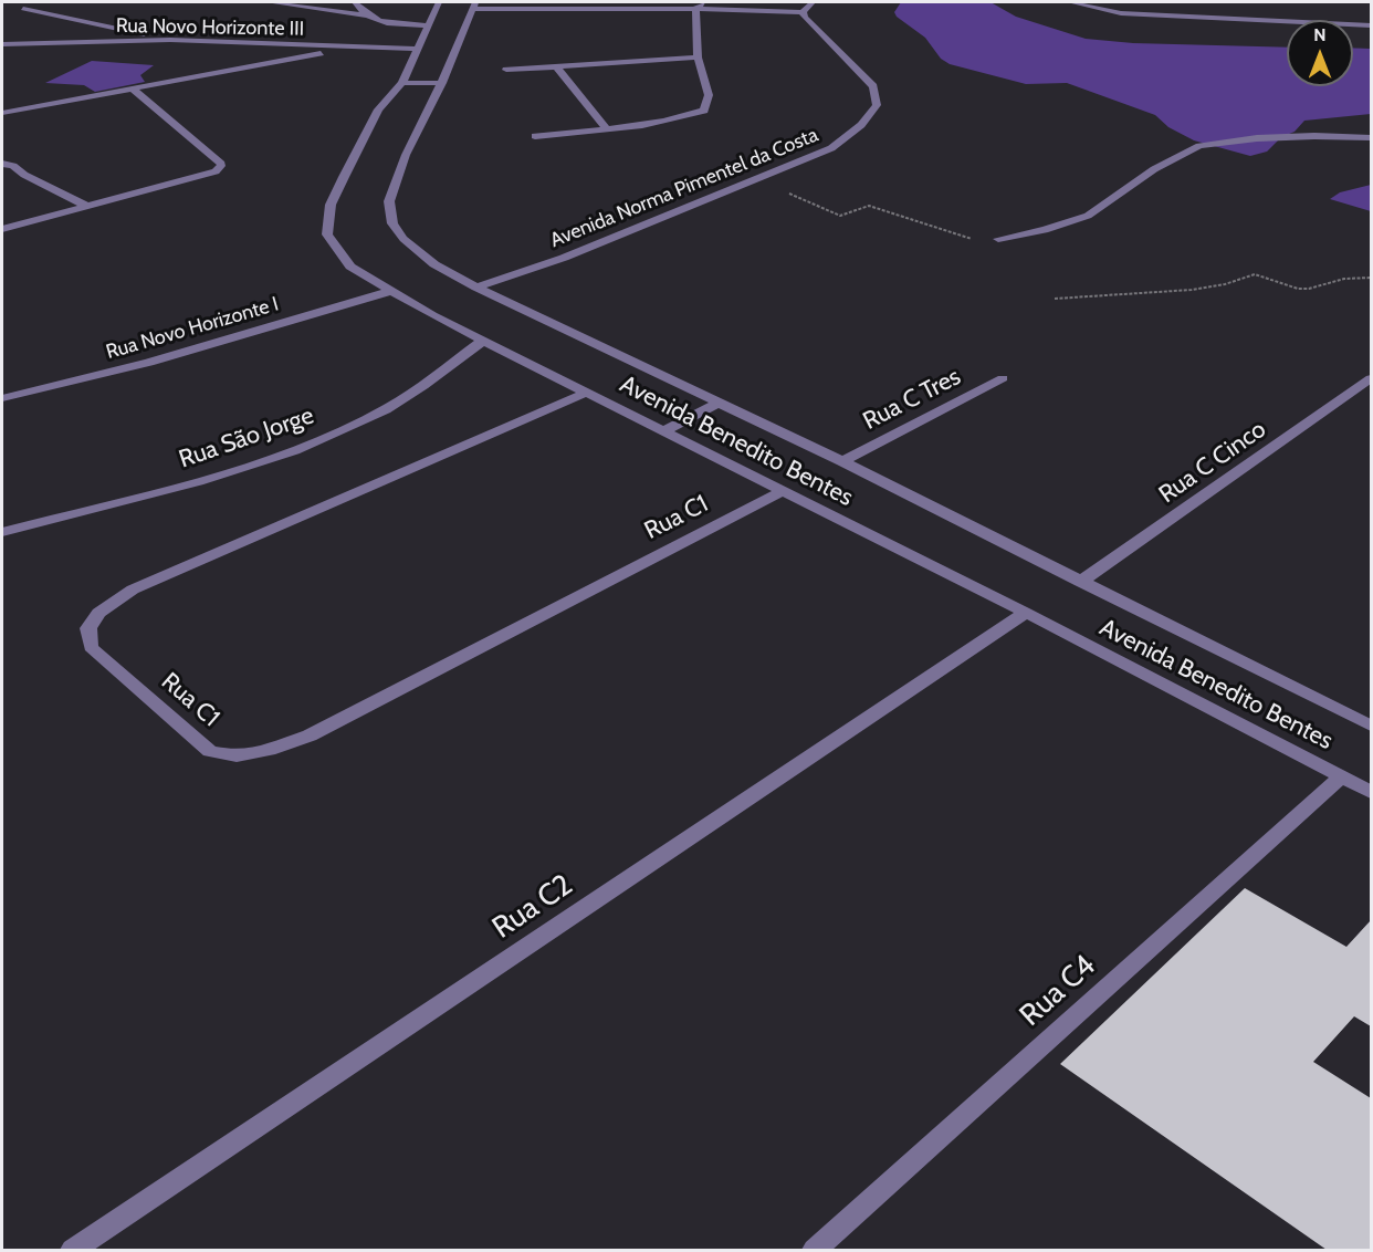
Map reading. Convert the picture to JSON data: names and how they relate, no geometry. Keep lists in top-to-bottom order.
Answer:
{
  "streets": {
    "street": [
      "Rua Novo Horizonte III",
      "Avenida Norma Pimentel da Costa",
      "Rua Novo Horizonte I",
      "Rua C Tres",
      "Rua São Jorge",
      "Avenida Benedito Bentes",
      "Rua C Cinco",
      "Rua C1",
      "Rua C2",
      "Rua C4"
    ]
  },
  "crossings": [
    ["Rua Novo Horizonte III", "Avenida Benedito Bentes"],
    ["Avenida Norma Pimentel da Costa", "Avenida Benedito Bentes"],
    ["Rua Novo Horizonte I", "Avenida Benedito Bentes"],
    ["Rua C Tres", "Avenida Benedito Bentes"],
    ["Rua São Jorge", "Avenida Benedito Bentes"],
    ["Avenida Benedito Bentes", "Rua C Cinco"],
    ["Avenida Benedito Bentes", "Rua C1"],
    ["Avenida Benedito Bentes", "Rua C2"],
    ["Avenida Benedito Bentes", "Rua C4"]
  ],
  "north": "top"
}
